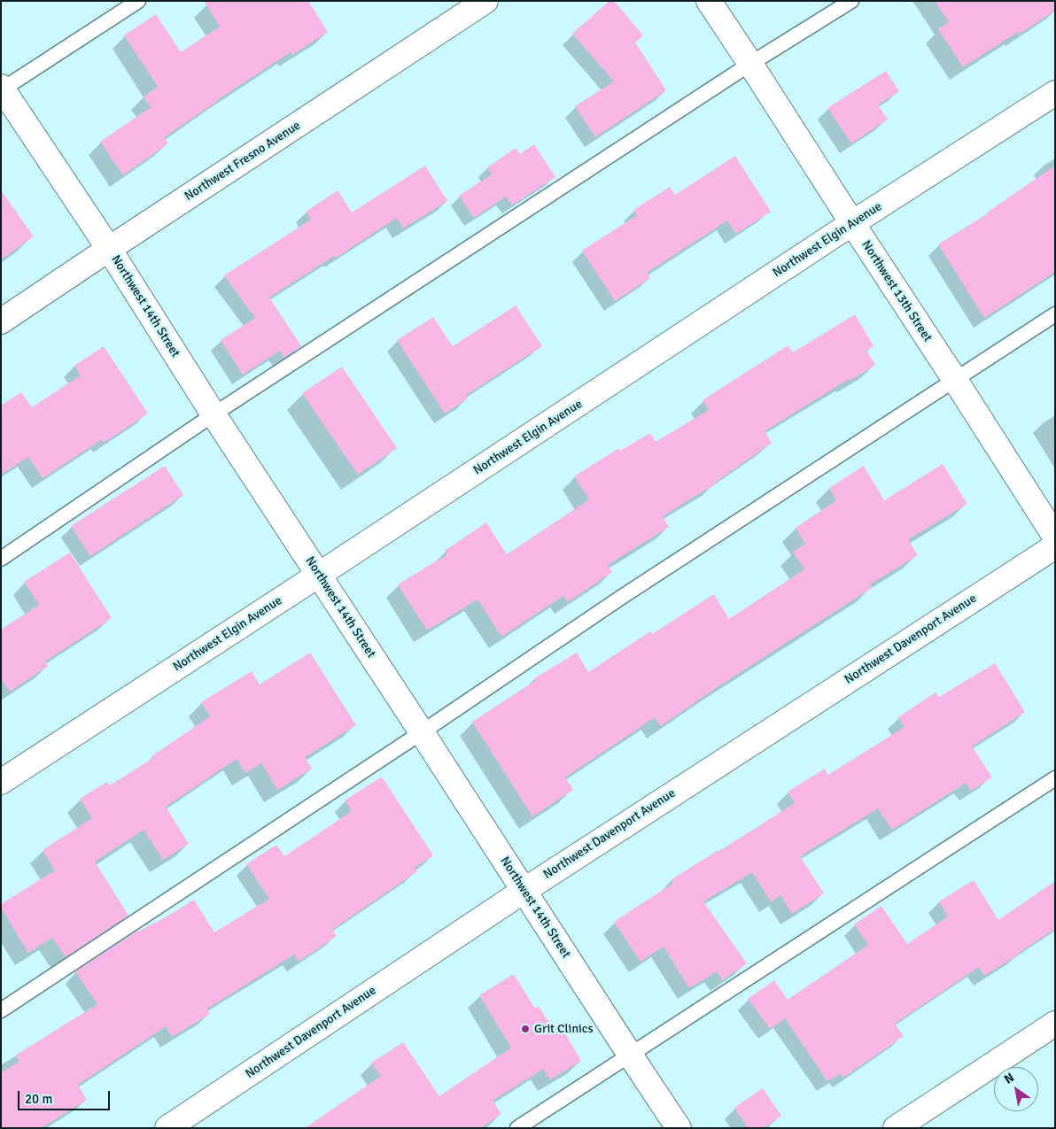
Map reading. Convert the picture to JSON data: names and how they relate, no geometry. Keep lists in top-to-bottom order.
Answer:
{
  "streets": {
    "street": [
      "Northwest Fresno Avenue",
      "Northwest Elgin Avenue",
      "Northwest 13th Street",
      "Northwest 14th Street",
      "Northwest Davenport Avenue"
    ]
  },
  "crossings": [
    ["Northwest Fresno Avenue", "Northwest 14th Street"],
    ["Northwest Elgin Avenue", "Northwest 13th Street"],
    ["Northwest Elgin Avenue", "Northwest 14th Street"],
    ["Northwest 14th Street", "Northwest Davenport Avenue"]
  ],
  "places": ["Grit Clinics"],
  "scale_bar": "20 m",
  "north": "top left"
}
